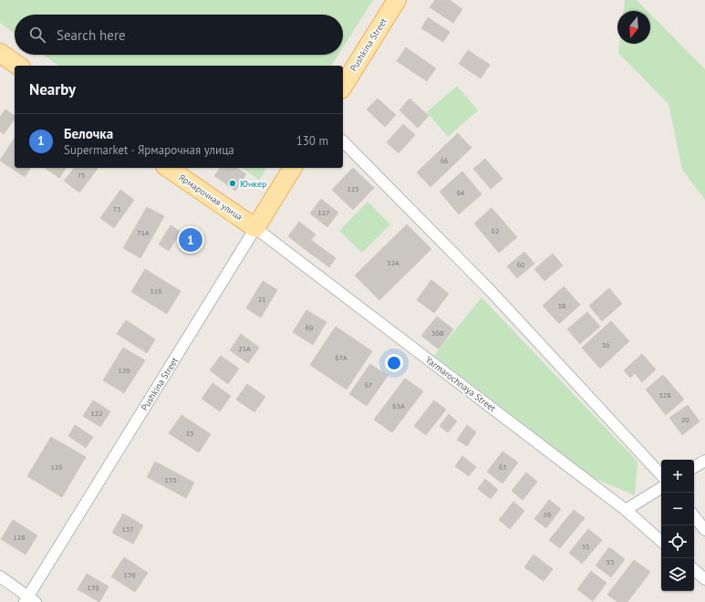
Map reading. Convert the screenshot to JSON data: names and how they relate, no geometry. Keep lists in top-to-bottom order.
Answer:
{
  "streets": {
    "main road": ["Pushkina Street", "Ярмарочная улица"],
    "street": ["Yarmarochnaya Street"]
  },
  "crossings": [
    ["Pushkina Street", "Ярмарочная улица"],
    ["Pushkina Street", "Yarmarochnaya Street"],
    ["Ярмарочная улица", "Yarmarochnaya Street"]
  ],
  "places": ["Юнкер"],
  "house_numbers": [
    "66",
    "75",
    "125",
    "64",
    "73",
    "127",
    "62",
    "71А",
    "52А",
    "60",
    "116",
    "21",
    "58",
    "69",
    "56В",
    "56",
    "21А",
    "67А",
    "120",
    "67",
    "52Б",
    "65А",
    "122",
    "20",
    "23",
    "126",
    "63",
    "135",
    "59",
    "137",
    "128",
    "55",
    "53",
    "139",
    "139"
  ],
  "north": "bottom",
  "page": {
    "search": "Search here",
    "heading": "Nearby",
    "list": [
      {
        "mark": "1",
        "name": "Белочка",
        "note": "Supermarket · Ярмарочная улица",
        "value": "130 m"
      }
    ],
    "pins": "1",
    "map_buttons": ["+", "−"]
  }
}
